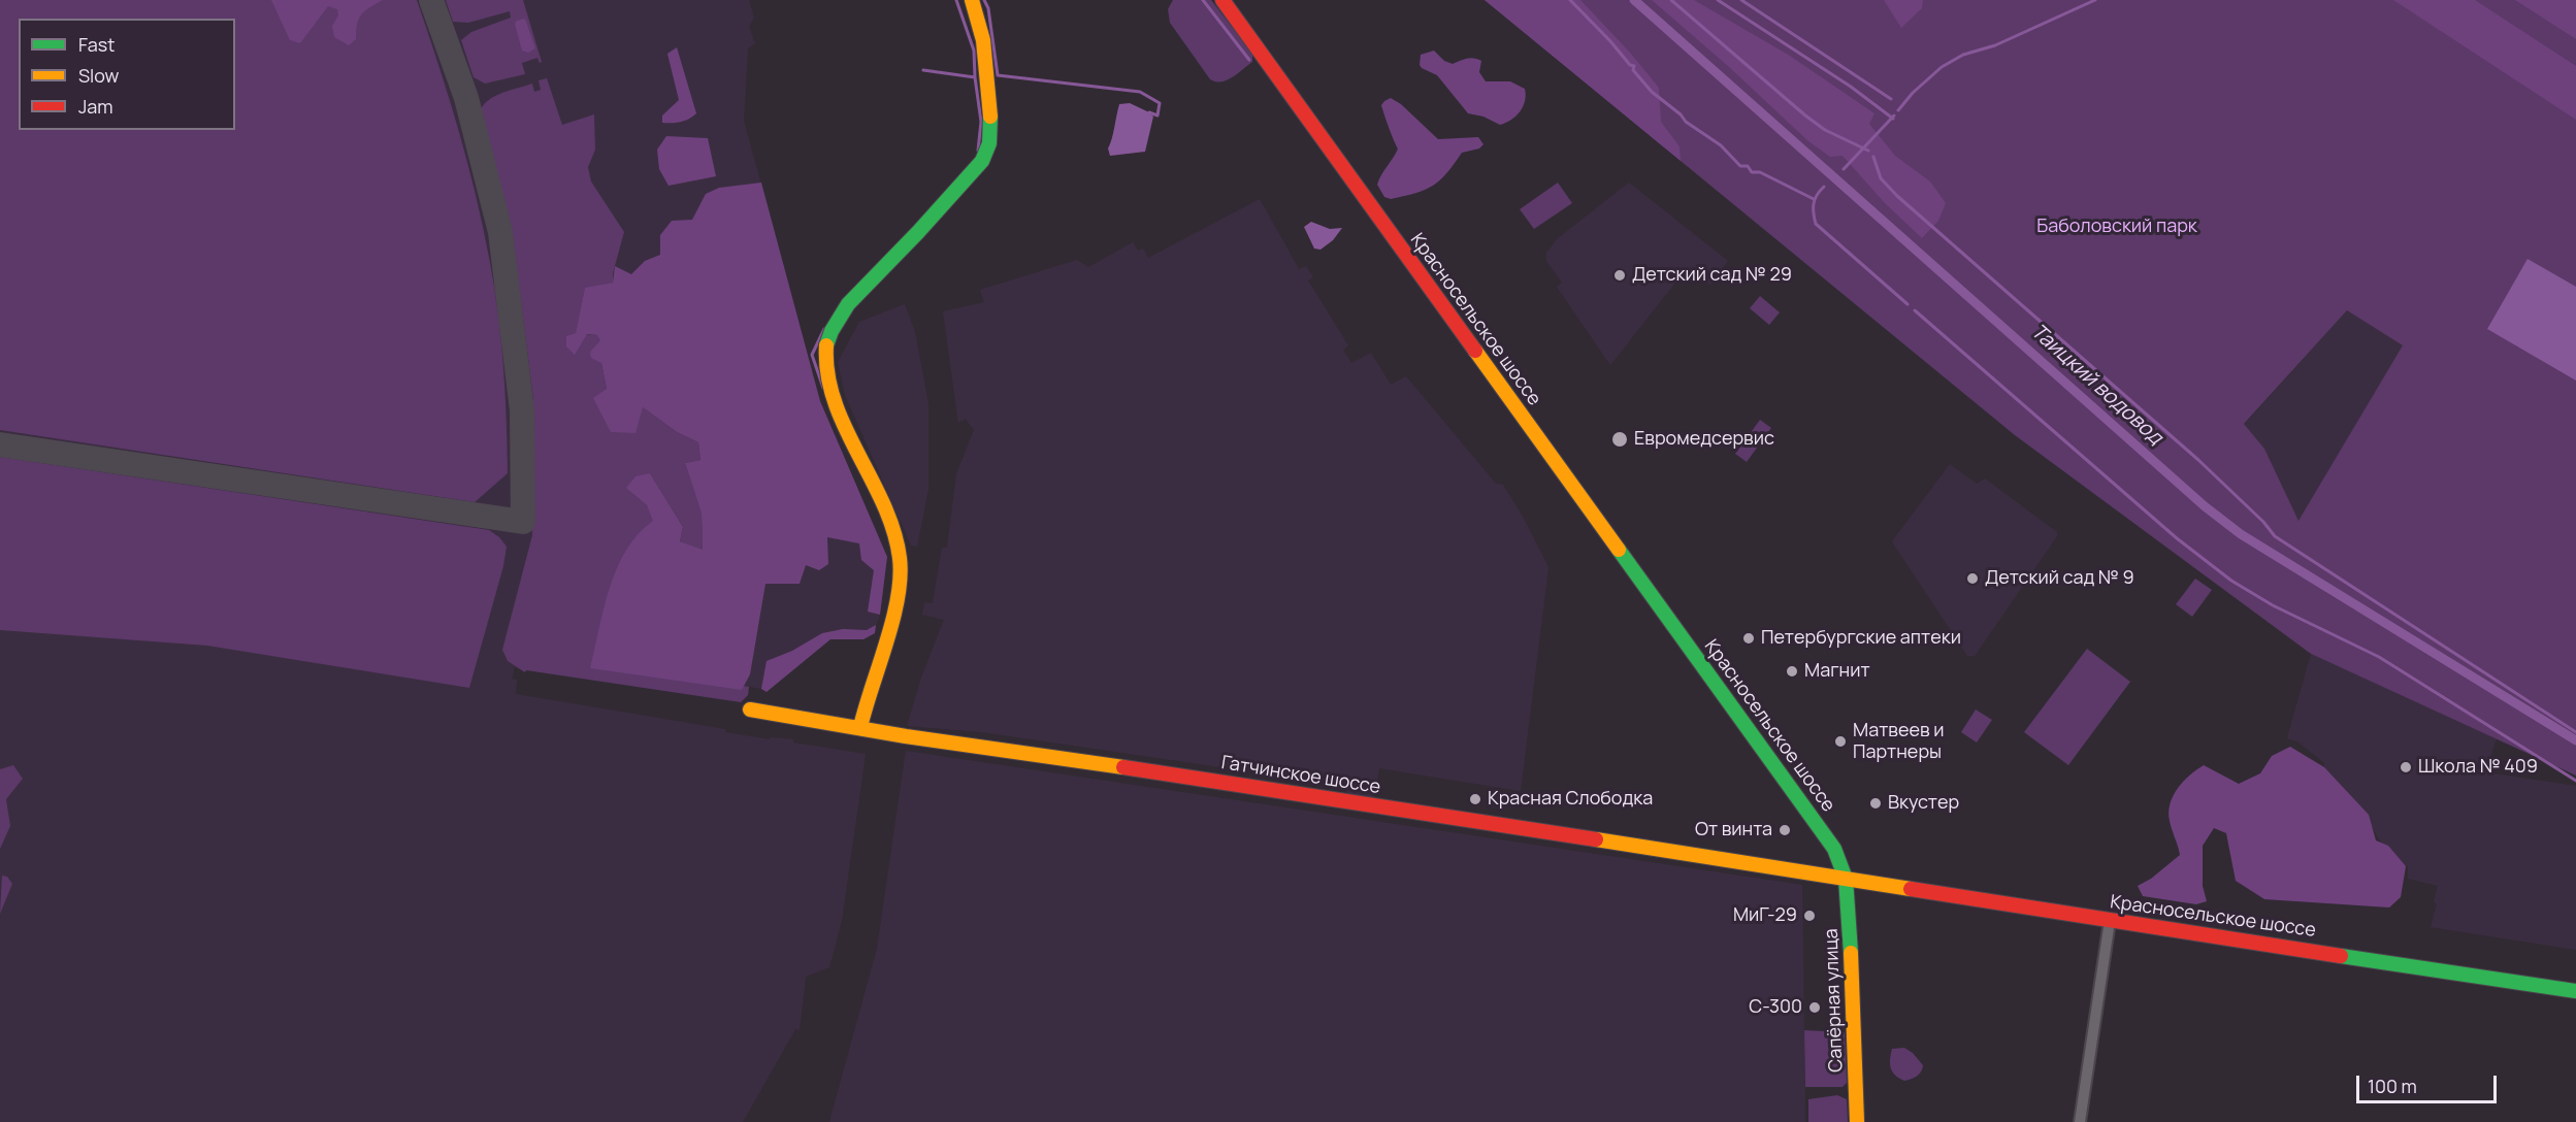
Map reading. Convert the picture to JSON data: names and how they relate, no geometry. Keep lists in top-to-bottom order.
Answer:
{
  "streets": {
    "street": ["Красносельское шоссе", "Гатчинское шоссе", "Сапёрная улица"]
  },
  "crossings": [
    ["Красносельское шоссе", "Гатчинское шоссе"],
    ["Красносельское шоссе", "Сапёрная улица"],
    ["Гатчинское шоссе", "Сапёрная улица"]
  ],
  "water": ["Таицкий водовод"],
  "parks": ["Баболовский парк"],
  "places": [
    "Детский сад № 29",
    "Евромедсервис",
    "Детский сад № 9",
    "Петербургские аптеки",
    "Магнит",
    "Матвеев и Партнеры",
    "Школа № 409",
    "Красная Слободка",
    "Вкустер",
    "От винта",
    "МиГ-29",
    "С-300"
  ],
  "legend": ["Fast", "Slow", "Jam"],
  "scale_bar": "100 m"
}
